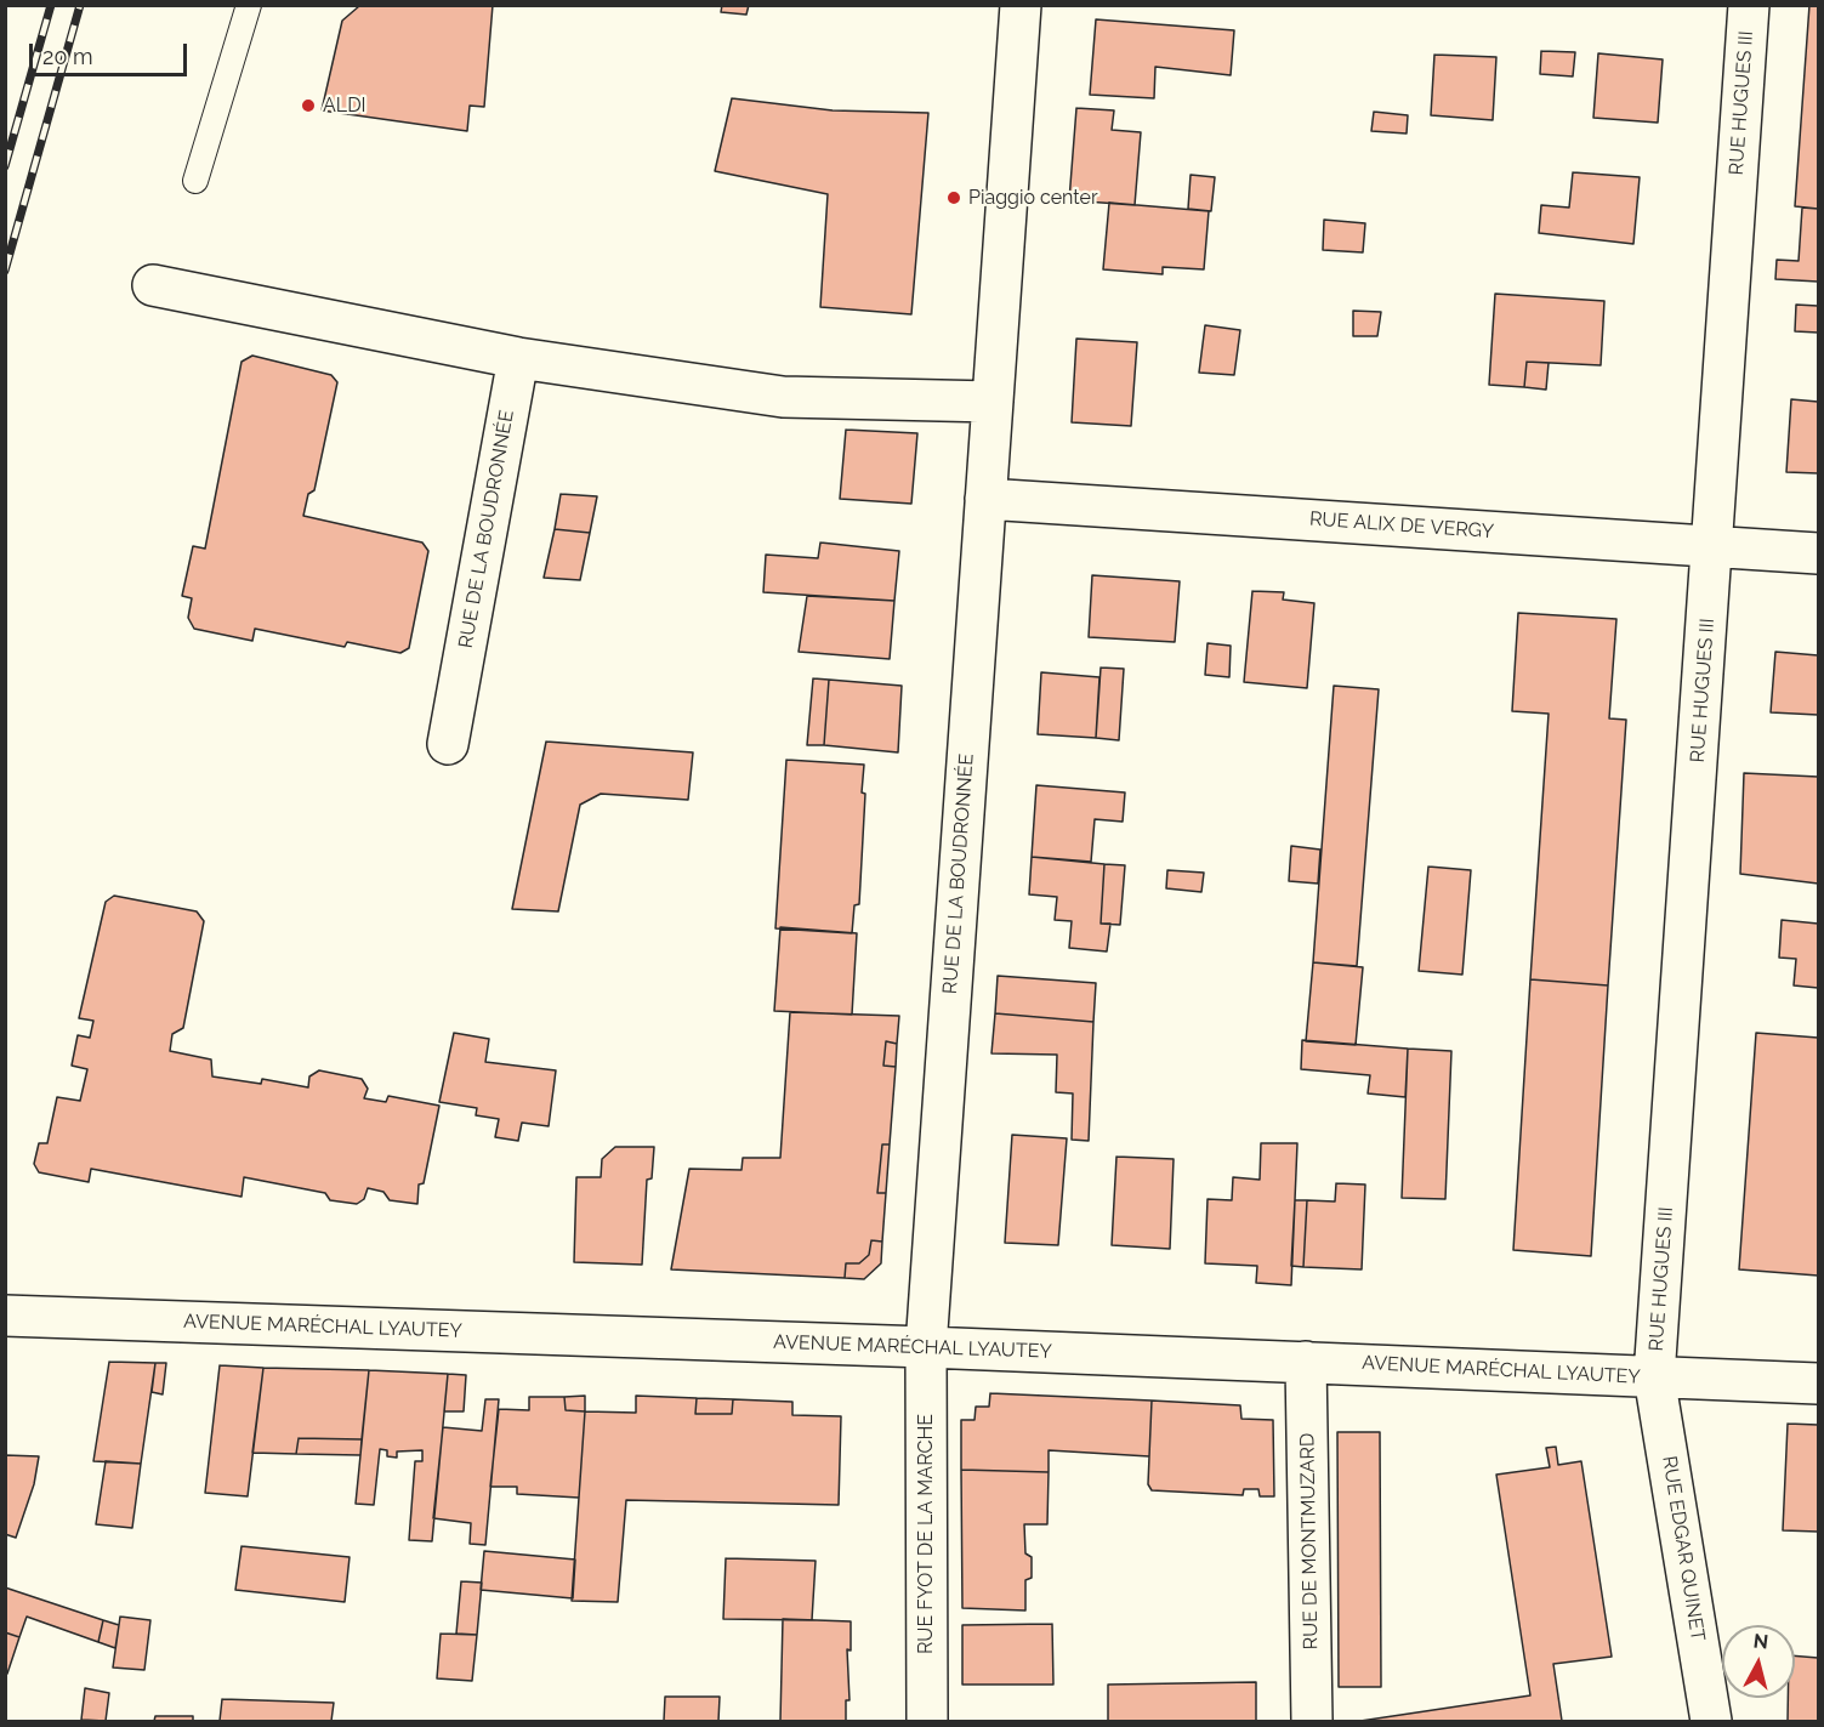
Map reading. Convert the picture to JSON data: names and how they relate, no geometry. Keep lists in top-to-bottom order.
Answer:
{
  "streets": {
    "street": [
      "RUE HUGUES III",
      "RUE ALIX DE VERGY",
      "RUE DE LA BOUDRONNÉE",
      "AVENUE MARÉCHAL LYAUTEY",
      "RUE FYOT DE LA MARCHE",
      "RUE DE MONTMUZARD",
      "RUE EDGAR QUINET"
    ]
  },
  "crossings": [
    ["RUE HUGUES III", "RUE ALIX DE VERGY"],
    ["RUE HUGUES III", "AVENUE MARÉCHAL LYAUTEY"],
    ["RUE HUGUES III", "RUE EDGAR QUINET"],
    ["RUE ALIX DE VERGY", "RUE DE LA BOUDRONNÉE"],
    ["RUE DE LA BOUDRONNÉE", "AVENUE MARÉCHAL LYAUTEY"],
    ["RUE DE LA BOUDRONNÉE", "RUE FYOT DE LA MARCHE"],
    ["AVENUE MARÉCHAL LYAUTEY", "RUE FYOT DE LA MARCHE"],
    ["AVENUE MARÉCHAL LYAUTEY", "RUE DE MONTMUZARD"],
    ["AVENUE MARÉCHAL LYAUTEY", "RUE EDGAR QUINET"]
  ],
  "places": ["ALDI", "Piaggio center"],
  "scale_bar": "20 m",
  "north": "top"
}
